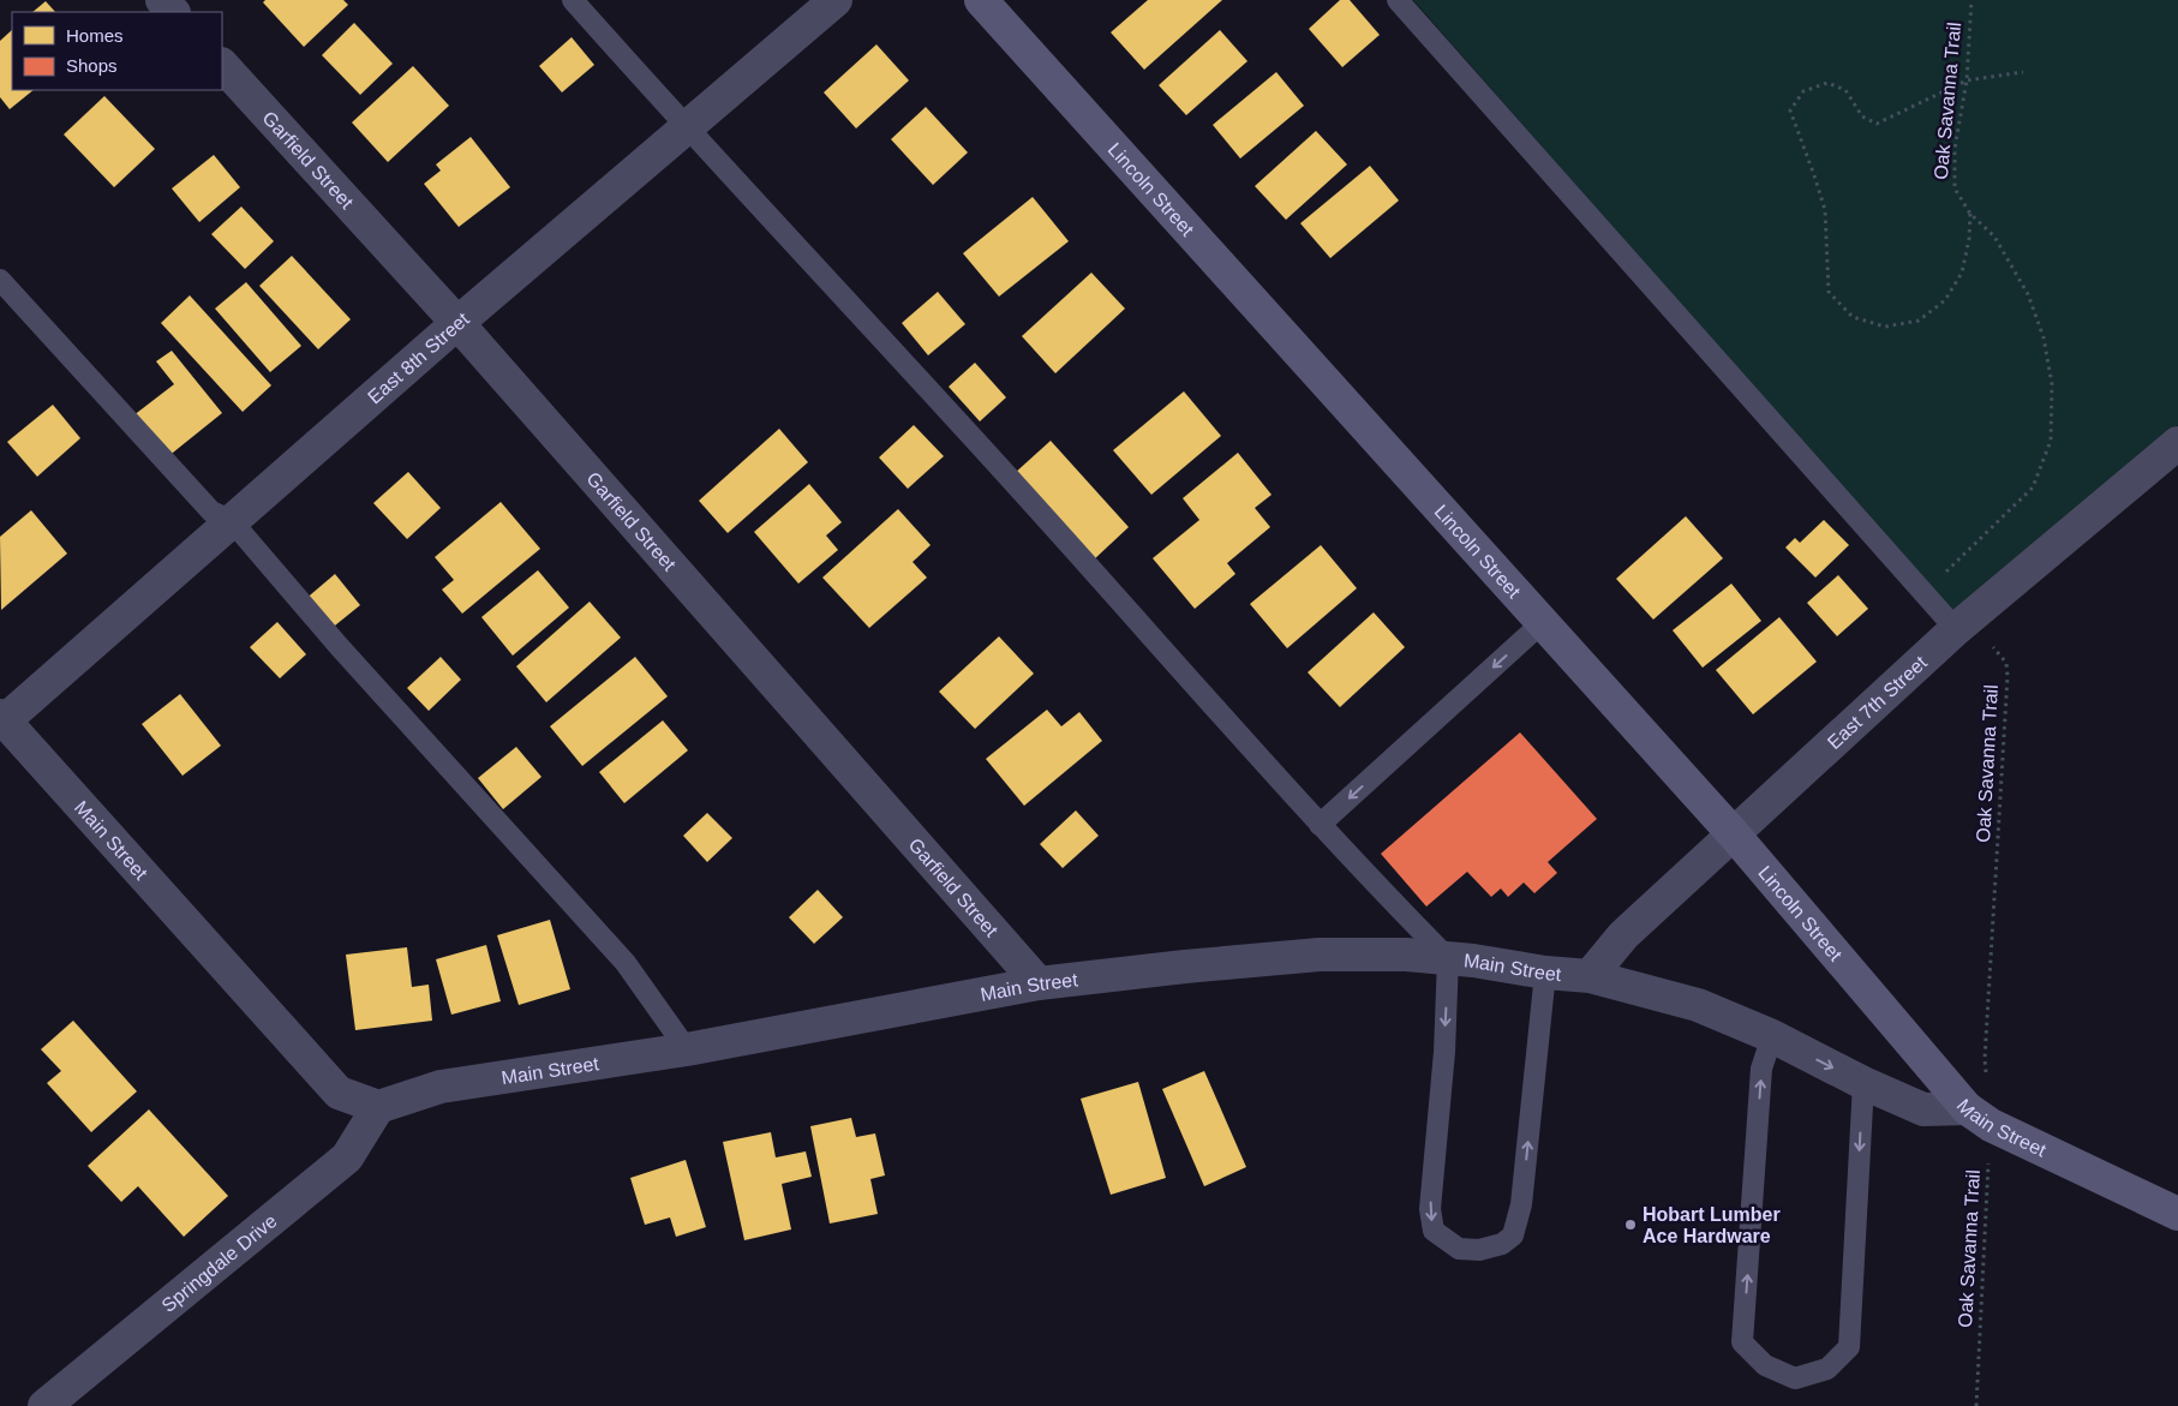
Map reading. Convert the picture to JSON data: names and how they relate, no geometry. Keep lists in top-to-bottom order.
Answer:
{
  "streets": {
    "main road": ["Lincoln Street", "Main Street"],
    "street": [
      "Garfield Street",
      "East 8th Street",
      "East 7th Street",
      "Springdale Drive"
    ],
    "path": ["Oak Savanna Trail"]
  },
  "crossings": [
    ["Oak Savanna Trail", "Lincoln Street"],
    ["Oak Savanna Trail", "East 7th Street"],
    ["Oak Savanna Trail", "Main Street"],
    ["Garfield Street", "East 8th Street"],
    ["Garfield Street", "Main Street"],
    ["Lincoln Street", "East 7th Street"],
    ["Lincoln Street", "Main Street"],
    ["East 8th Street", "Main Street"],
    ["East 7th Street", "Main Street"],
    ["Main Street", "Springdale Drive"]
  ],
  "places": ["Hobart Lumber Ace Hardware"],
  "legend": ["Homes", "Shops"]
}
